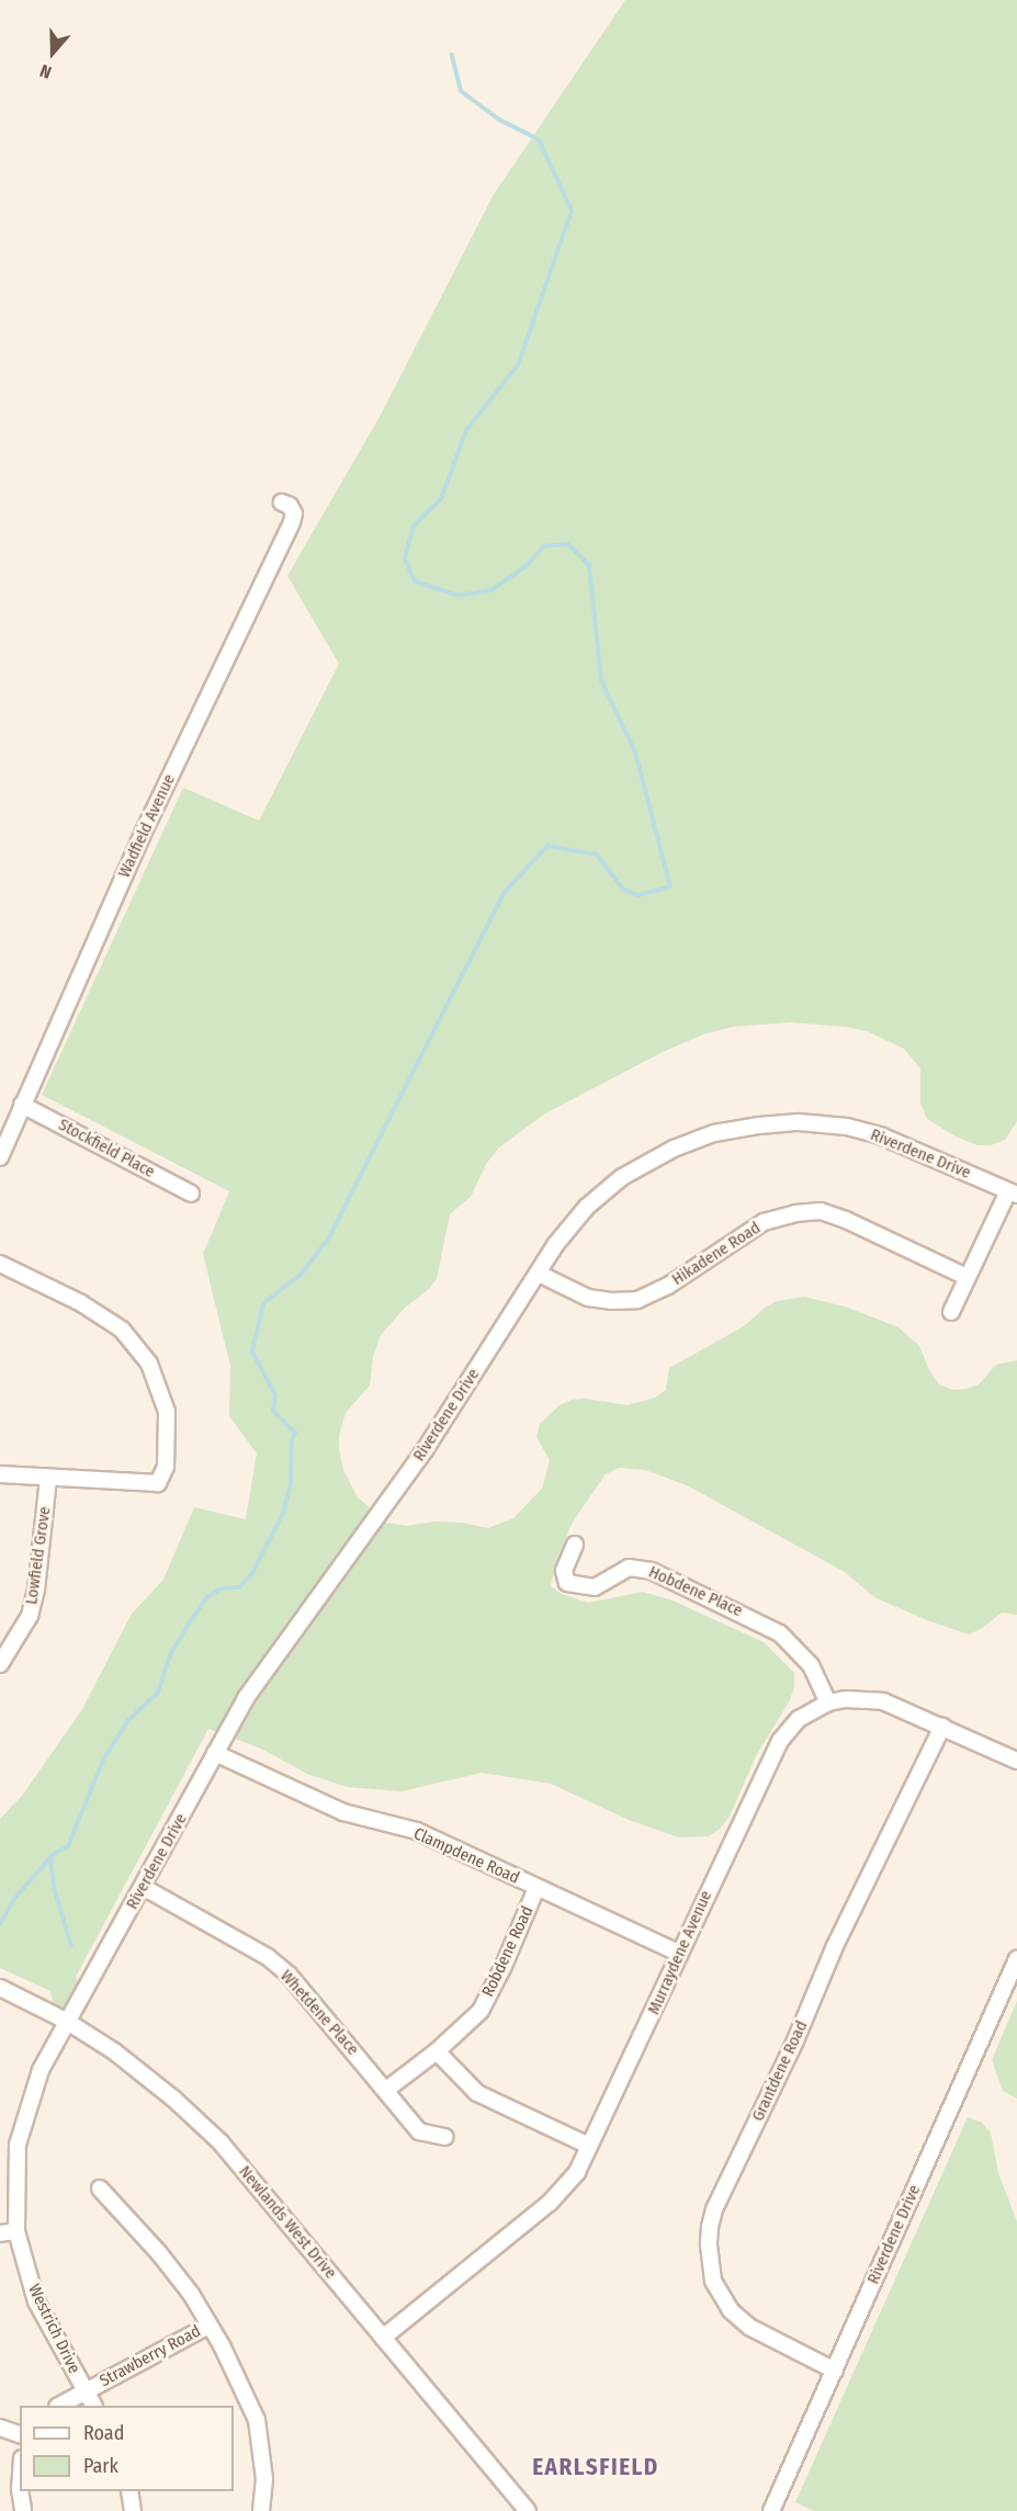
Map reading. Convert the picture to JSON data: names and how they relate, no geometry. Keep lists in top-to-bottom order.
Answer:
{
  "streets": {
    "street": [
      "Wadfield Avenue",
      "Stockfield Place",
      "Riverdene Drive",
      "Hikadene Road",
      "Lowfield Grove",
      "Hobdene Place",
      "Clampdene Road",
      "Robdene Road",
      "Murraydene Avenue",
      "Whetdene Place",
      "Grantdene Road",
      "Newlands West Drive",
      "Westrich Drive",
      "Strawberry Road"
    ]
  },
  "crossings": [
    ["Wadfield Avenue", "Stockfield Place"],
    ["Riverdene Drive", "Hikadene Road"],
    ["Riverdene Drive", "Clampdene Road"],
    ["Riverdene Drive", "Whetdene Place"],
    ["Riverdene Drive", "Grantdene Road"],
    ["Riverdene Drive", "Newlands West Drive"],
    ["Riverdene Drive", "Westrich Drive"],
    ["Hobdene Place", "Murraydene Avenue"],
    ["Clampdene Road", "Robdene Road"],
    ["Clampdene Road", "Murraydene Avenue"],
    ["Robdene Road", "Whetdene Place"],
    ["Murraydene Avenue", "Grantdene Road"],
    ["Murraydene Avenue", "Newlands West Drive"],
    ["Newlands West Drive", "Westrich Drive"],
    ["Westrich Drive", "Strawberry Road"]
  ],
  "districts": ["EARLSFIELD"],
  "legend": ["Road", "Park"],
  "north": "bottom"
}
